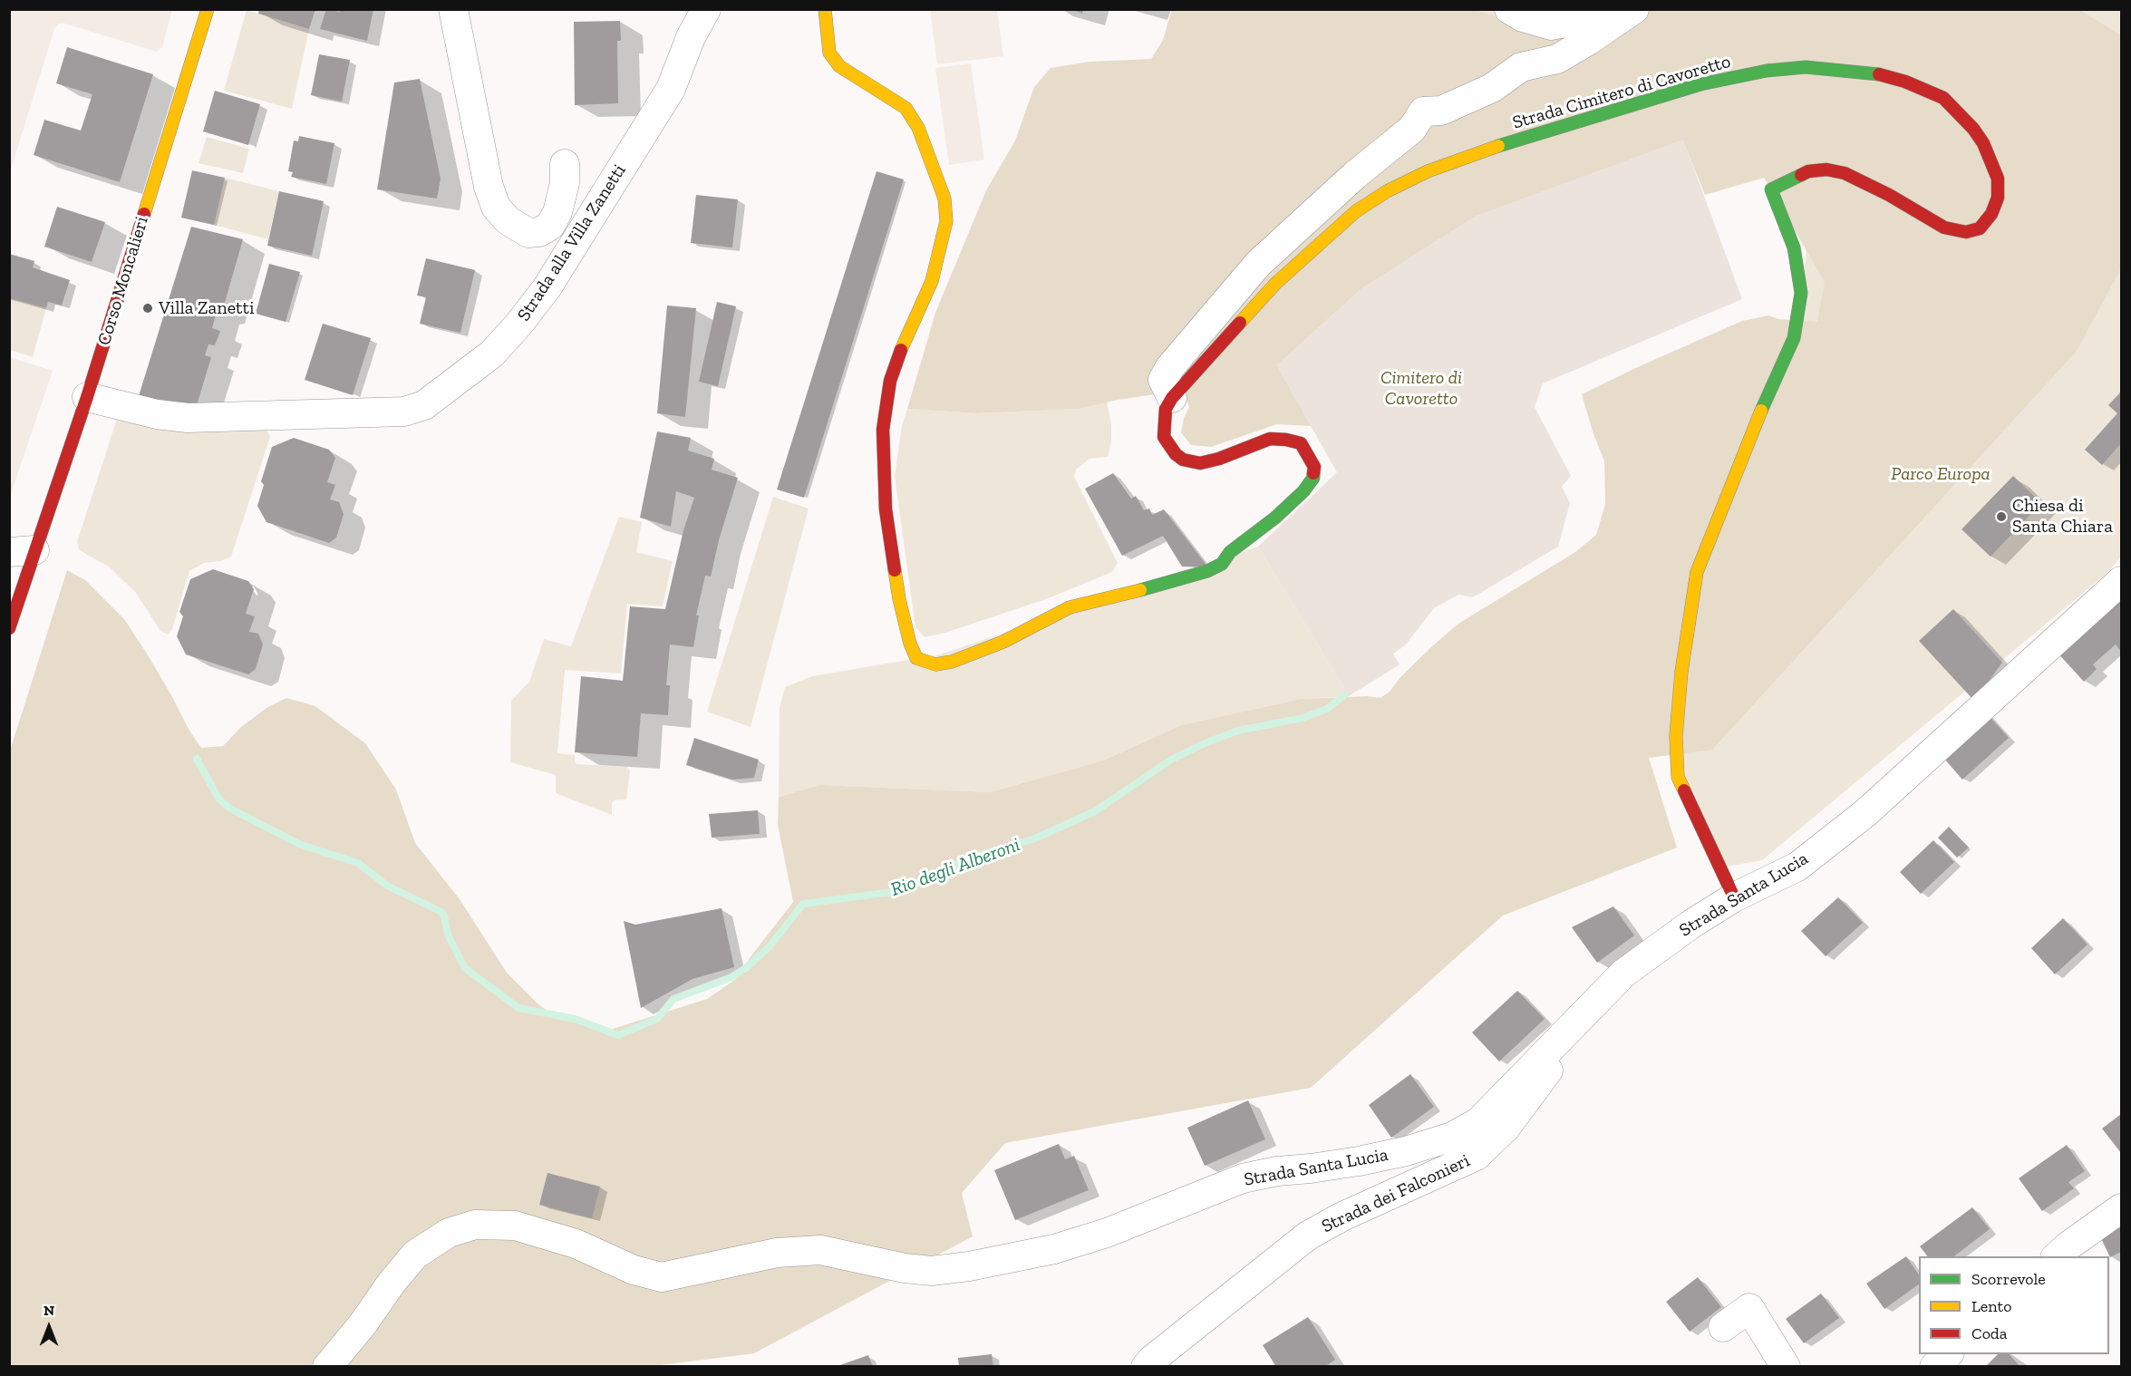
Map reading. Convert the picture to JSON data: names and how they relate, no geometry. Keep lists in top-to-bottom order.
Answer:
{
  "streets": {
    "street": [
      "Strada Cimitero di Cavoretto",
      "Strada alla Villa Zanetti",
      "Corso Moncalieri",
      "Strada Santa Lucia",
      "Strada dei Falconieri"
    ]
  },
  "crossings": [
    ["Strada Cimitero di Cavoretto", "Strada Santa Lucia"],
    ["Strada alla Villa Zanetti", "Corso Moncalieri"],
    ["Strada Santa Lucia", "Strada dei Falconieri"]
  ],
  "water": ["Rio degli Alberoni"],
  "parks": ["Cimitero di Cavoretto", "Parco Europa"],
  "places": ["Villa Zanetti", "Chiesa di Santa Chiara"],
  "legend": ["Scorrevole", "Lento", "Coda"],
  "north": "top"
}
